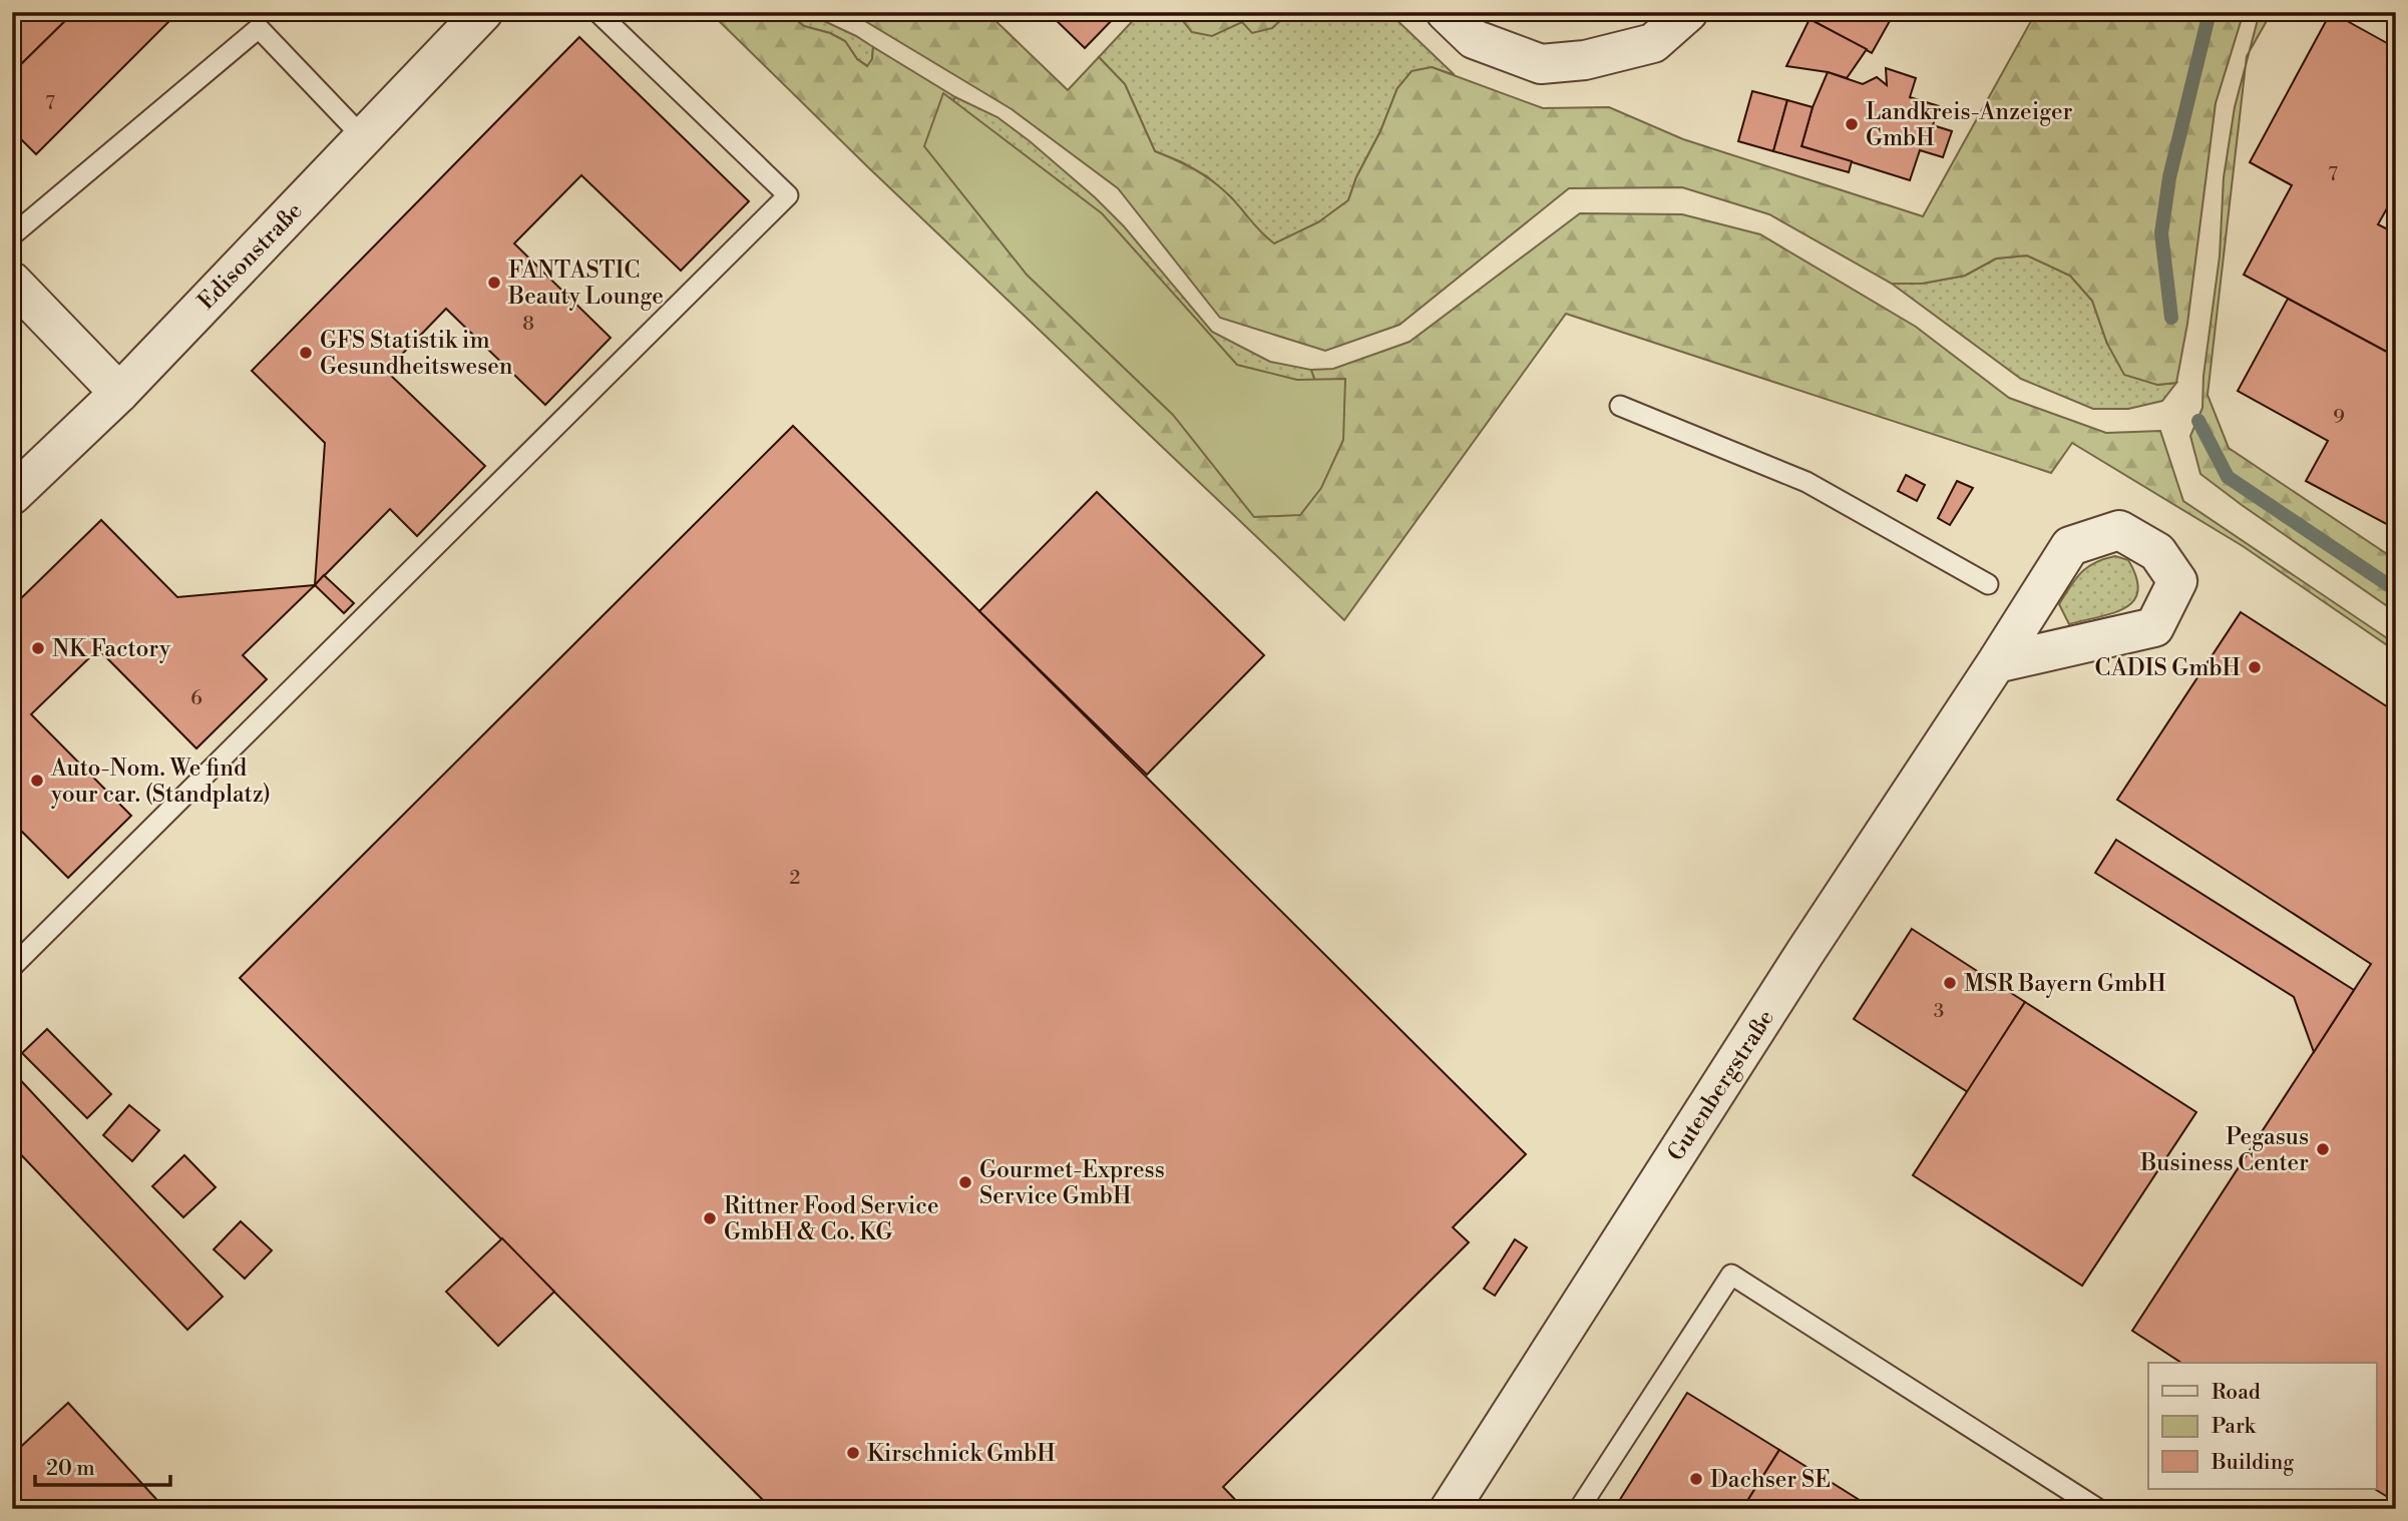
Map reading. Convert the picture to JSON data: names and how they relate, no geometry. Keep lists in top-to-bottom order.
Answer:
{
  "streets": {
    "street": ["Edisonstraße", "Gutenbergstraße"]
  },
  "places": [
    "Landkreis-Anzeiger GmbH",
    "FANTASTIC Beauty Lounge",
    "GFS Statistik im Gesundheitswesen",
    "NK Factory",
    "CADIS GmbH",
    "Auto-Nom. We find your car. (Standplatz)",
    "MSR Bayern GmbH",
    "Pegasus Business Center",
    "Gourmet-Express Service GmbH",
    "Rittner Food Service GmbH & Co. KG",
    "Kirschnick GmbH",
    "Dachser SE"
  ],
  "house_numbers": [
    "7",
    "7",
    "8",
    "9",
    "6",
    "2",
    "3"
  ],
  "legend": ["Road", "Park", "Building"],
  "scale_bar": "20 m"
}
